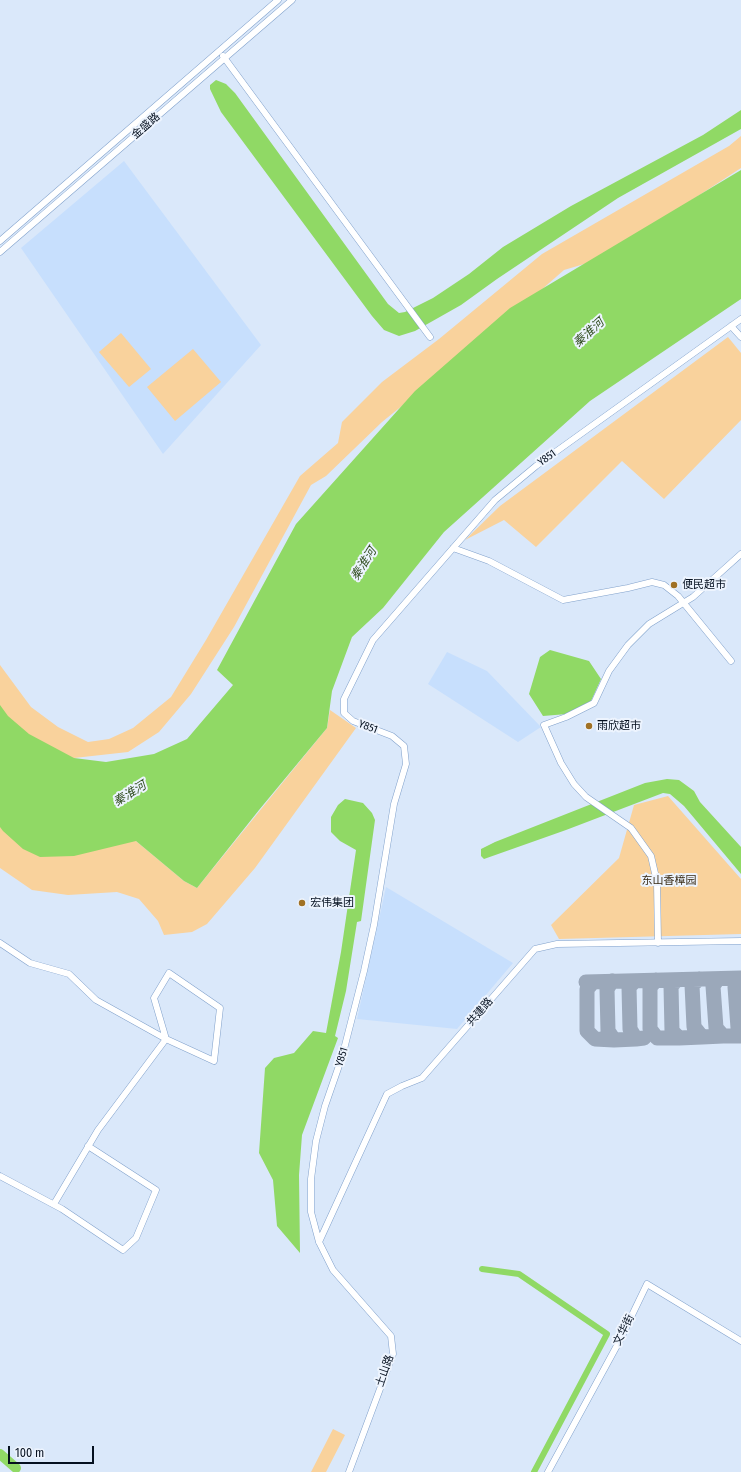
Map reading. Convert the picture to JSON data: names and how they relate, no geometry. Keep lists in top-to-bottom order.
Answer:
{
  "streets": {
    "street": [
      "金盛路",
      "Y851",
      "共建路",
      "文华街",
      "土山路"
    ]
  },
  "crossings": [
    ["Y851", "共建路"],
    ["Y851", "土山路"],
    ["共建路", "土山路"]
  ],
  "water": ["秦淮河"],
  "parks": ["东山香樟园"],
  "places": ["便民超市", "雨欣超市", "宏伟集团"],
  "scale_bar": "100 m"
}
